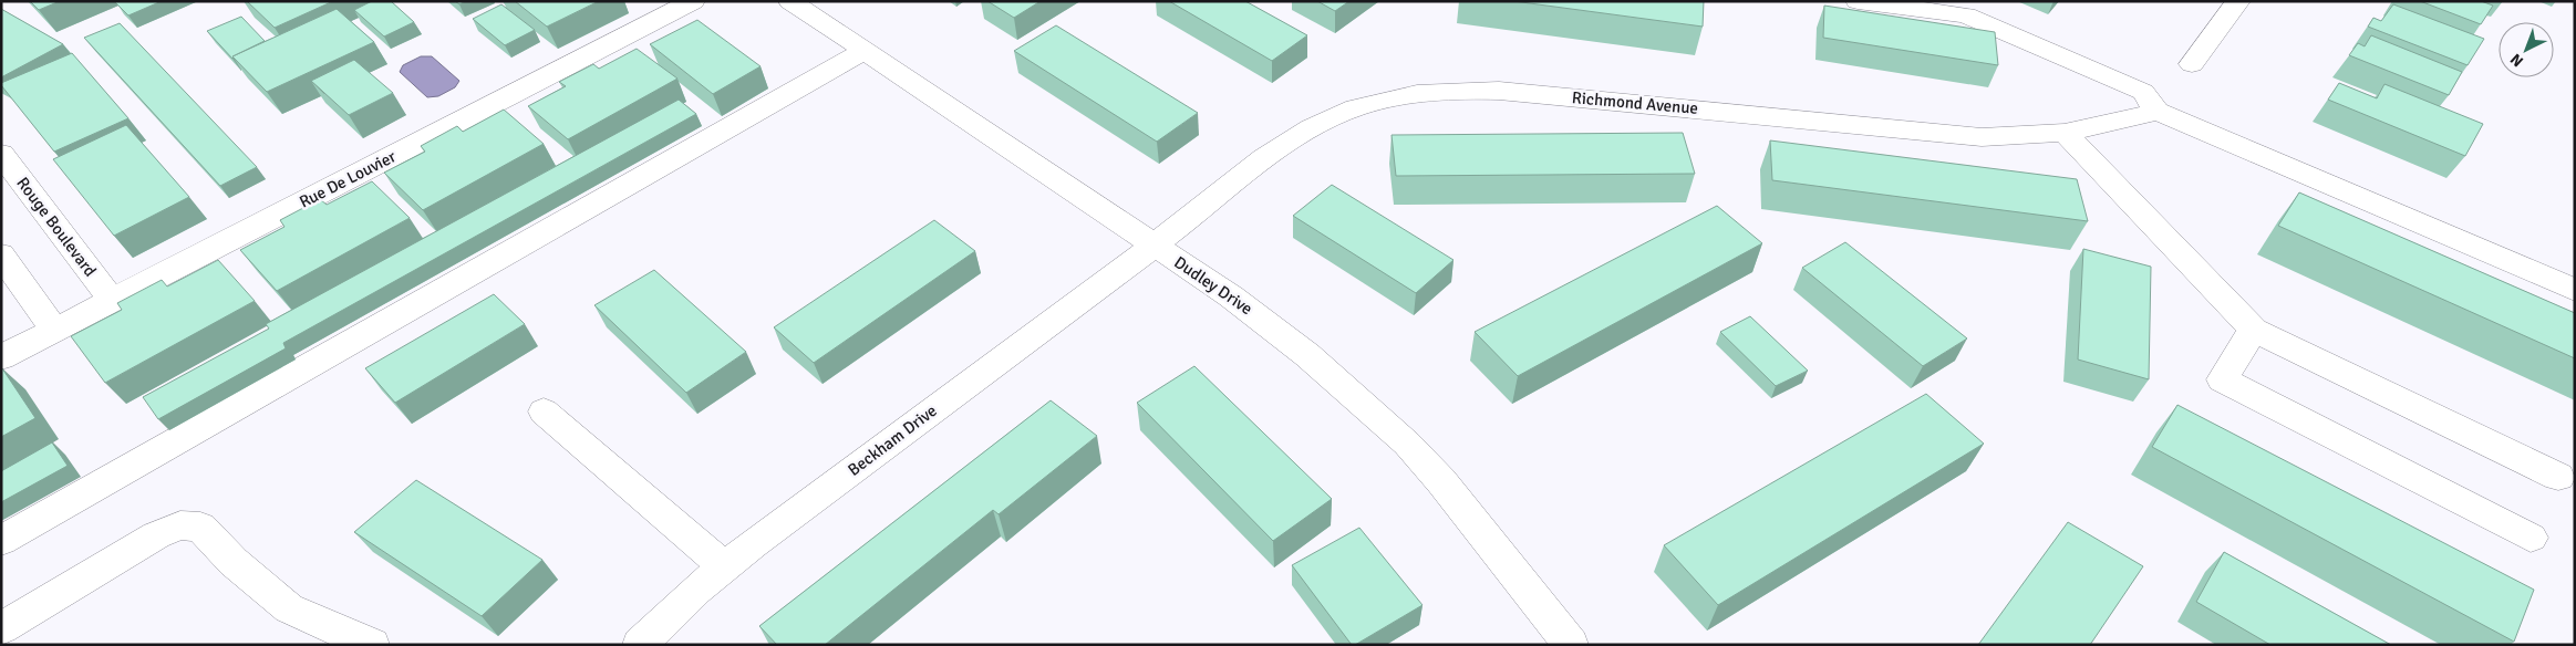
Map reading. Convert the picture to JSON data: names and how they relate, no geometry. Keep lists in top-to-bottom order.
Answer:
{
  "streets": {
    "street": [
      "Richmond Avenue",
      "Rue De Louvier",
      "Rouge Boulevard",
      "Dudley Drive",
      "Beckham Drive"
    ]
  },
  "crossings": [
    ["Richmond Avenue", "Dudley Drive"],
    ["Richmond Avenue", "Beckham Drive"],
    ["Rue De Louvier", "Rouge Boulevard"],
    ["Dudley Drive", "Beckham Drive"]
  ],
  "north": "bottom left"
}
